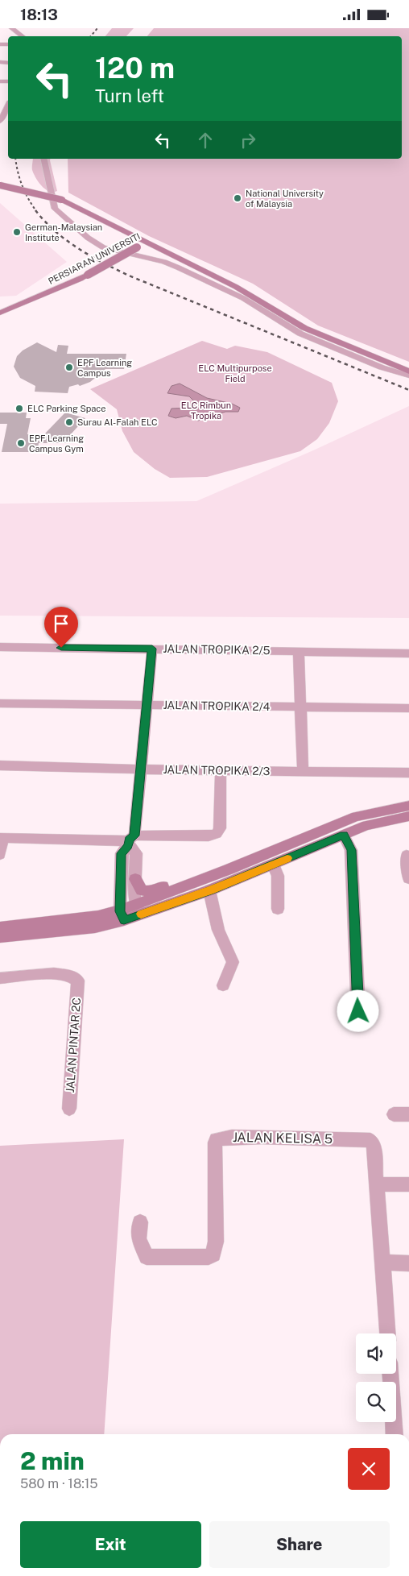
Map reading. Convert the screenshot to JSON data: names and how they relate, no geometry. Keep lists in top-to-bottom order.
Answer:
{
  "streets": {
    "street": [
      "PERSIARAN UNIVERSITI",
      "JALAN TROPIKA 2/5",
      "JALAN TROPIKA 2/4",
      "JALAN TROPIKA 2/3",
      "JALAN PINTAR 2C",
      "JALAN KELISA 5"
    ]
  },
  "parks": ["ELC Multipurpose Field", "ELC Rimbun Tropika"],
  "places": [
    "National University of Malaysia",
    "German-Malaysian Institute",
    "EPF Learning Campus",
    "ELC Parking Space",
    "Surau Al-Falah ELC",
    "EPF Learning Campus Gym"
  ],
  "page": {
    "status": "18:13",
    "turn": ["120 m", "Turn left"],
    "heading": ["2 min", "580 m · 18:15"],
    "buttons": ["Exit", "Share"]
  }
}
